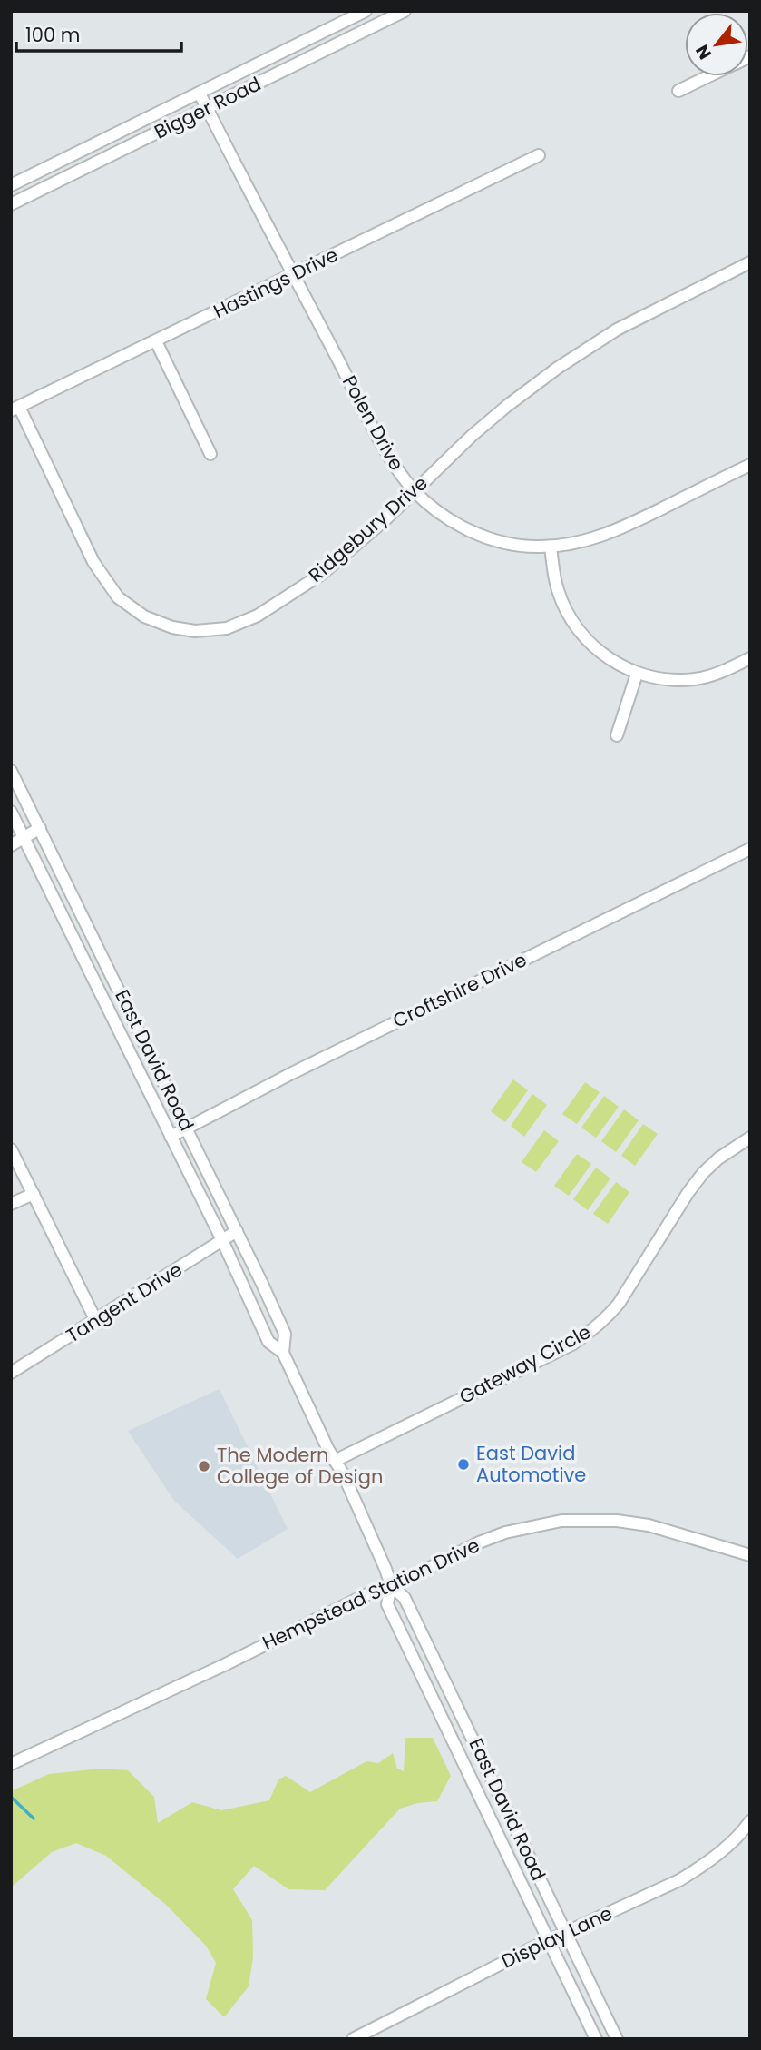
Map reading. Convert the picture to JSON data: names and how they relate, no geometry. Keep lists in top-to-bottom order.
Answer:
{
  "streets": {
    "street": [
      "Bigger Road",
      "Hastings Drive",
      "Polen Drive",
      "Ridgebury Drive",
      "Croftshire Drive",
      "East David Road",
      "Tangent Drive",
      "Gateway Circle",
      "Hempstead Station Drive",
      "Display Lane"
    ]
  },
  "crossings": [
    ["Bigger Road", "Polen Drive"],
    ["Hastings Drive", "Polen Drive"],
    ["Hastings Drive", "Ridgebury Drive"],
    ["Polen Drive", "Ridgebury Drive"],
    ["Croftshire Drive", "East David Road"],
    ["East David Road", "Tangent Drive"],
    ["East David Road", "Gateway Circle"],
    ["East David Road", "Hempstead Station Drive"],
    ["East David Road", "Display Lane"]
  ],
  "places": ["East David Automotive", "The Modern College of Design"],
  "scale_bar": "100 m",
  "north": "bottom left"
}
